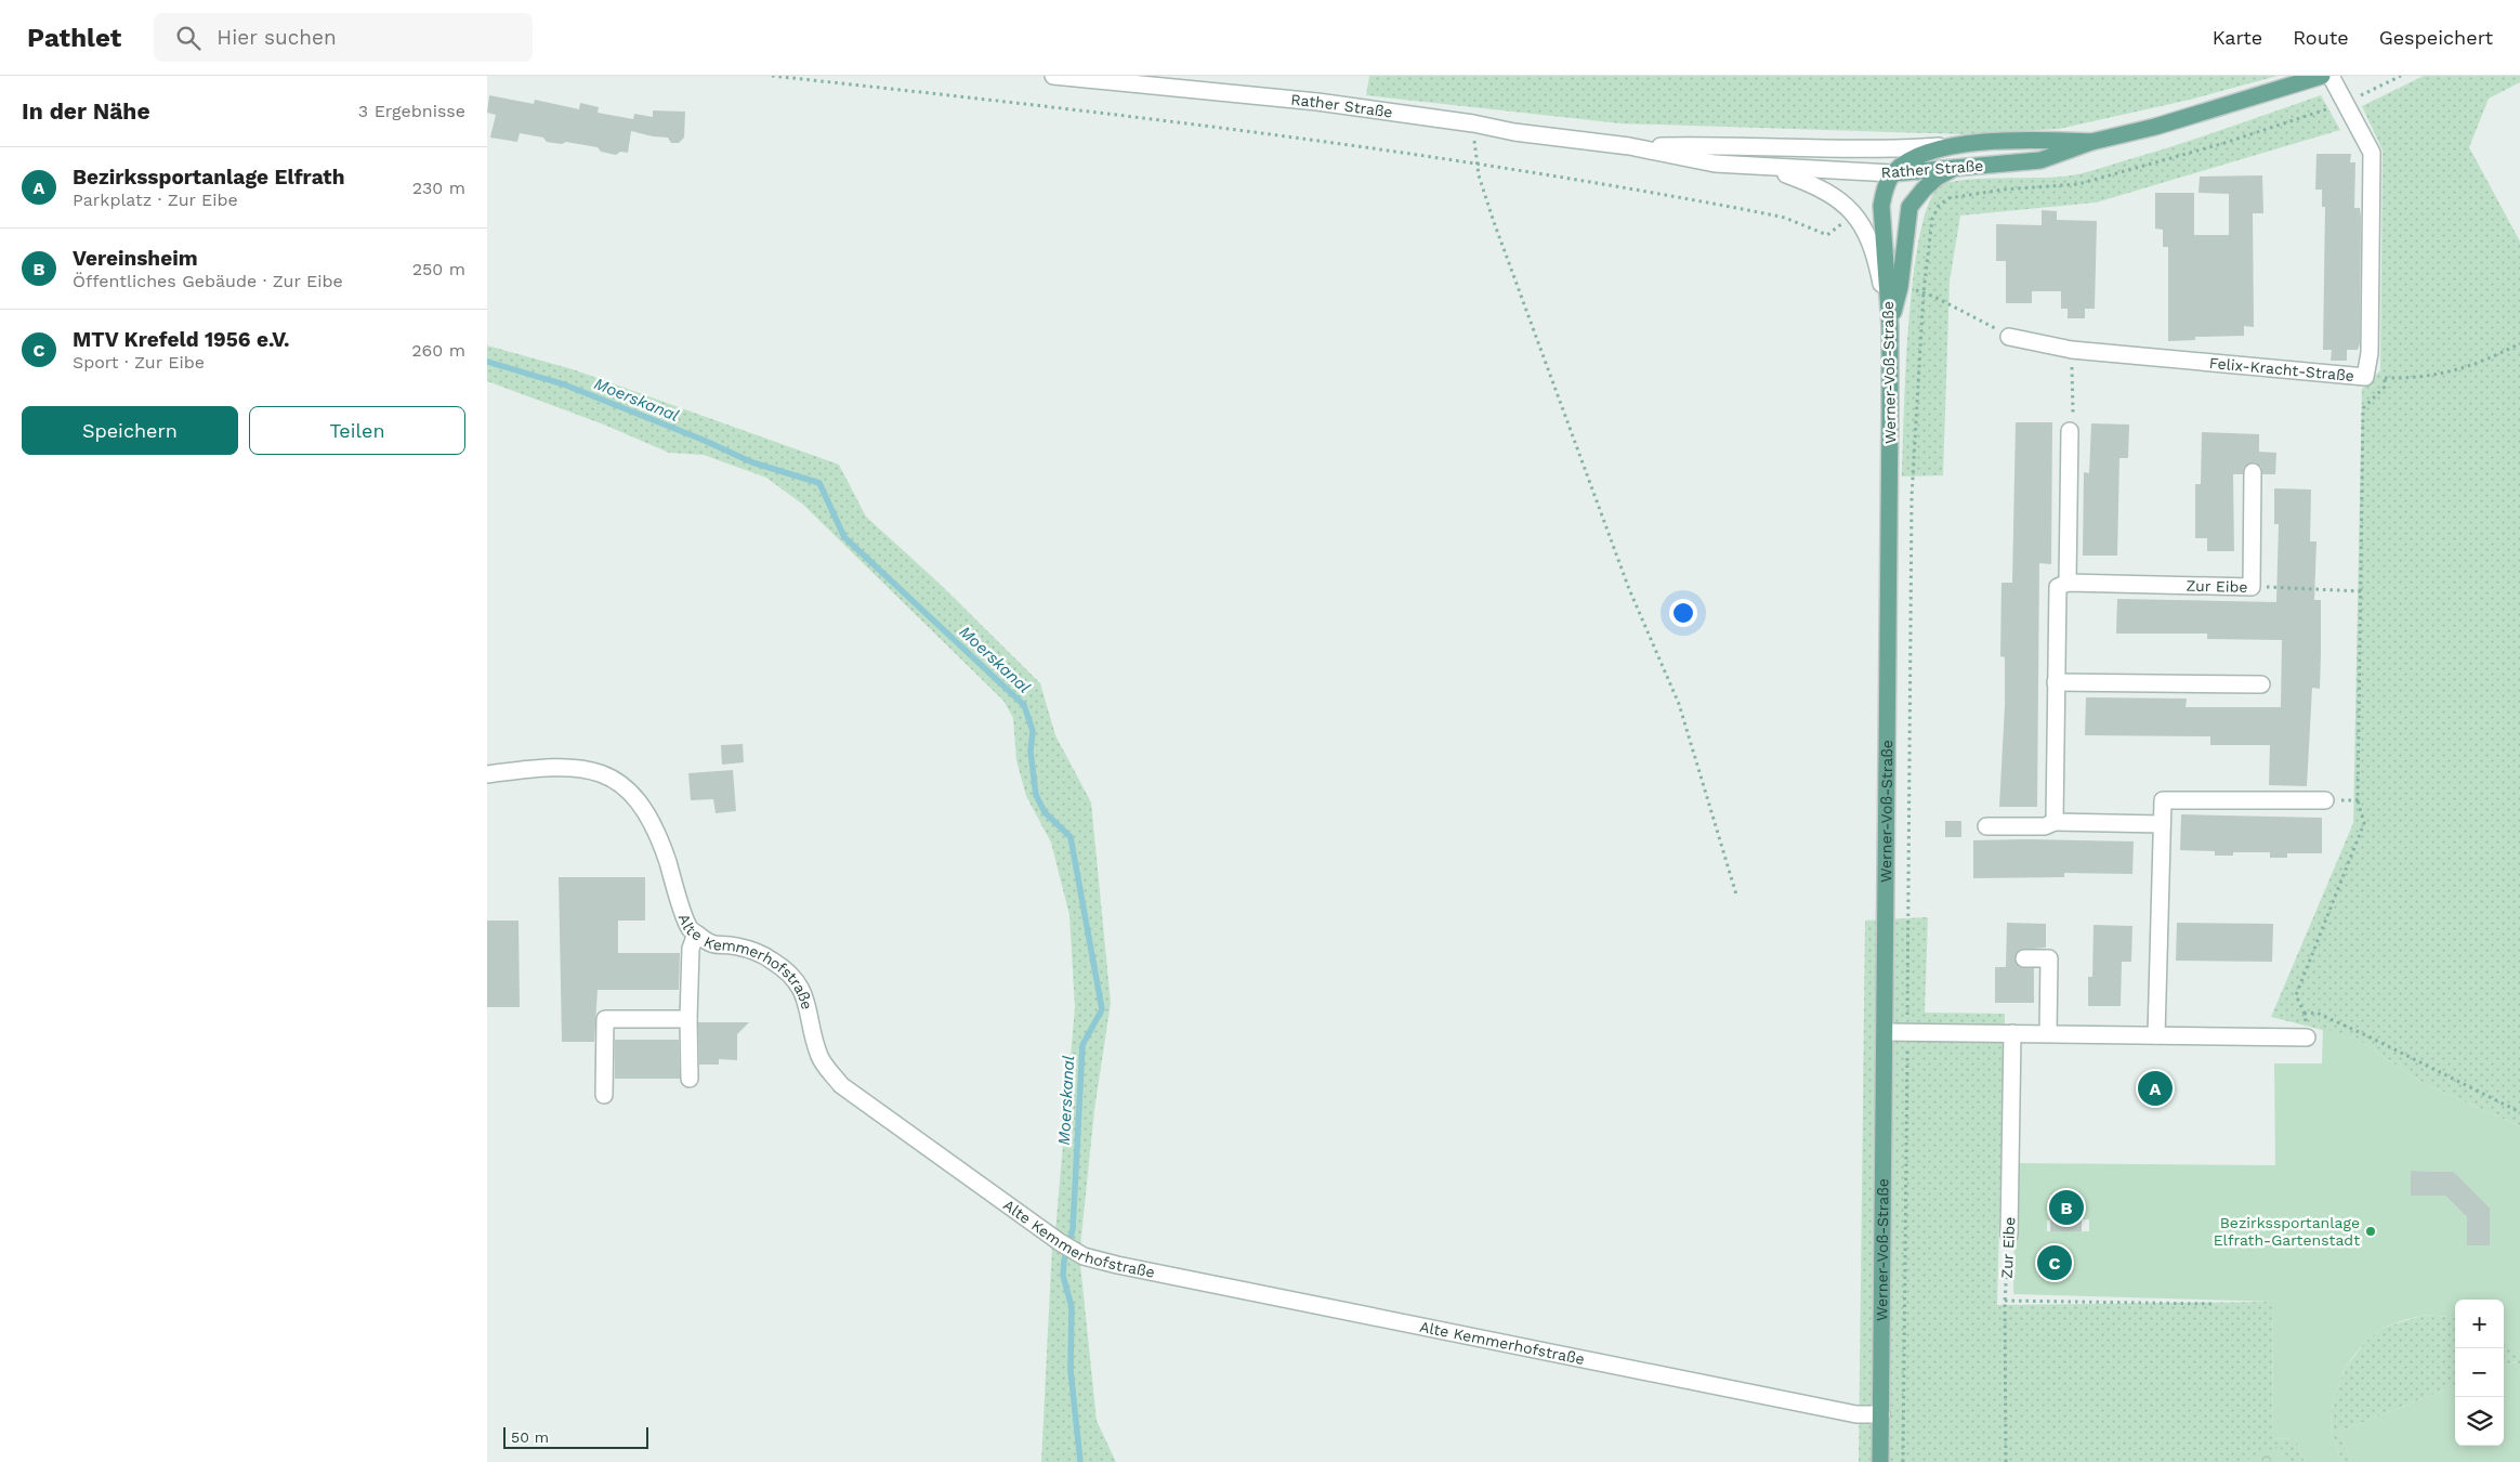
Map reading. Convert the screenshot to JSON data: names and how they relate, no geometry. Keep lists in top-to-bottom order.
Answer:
{
  "streets": {
    "main road": ["Rather Straße", "Werner-Voß-Straße"],
    "street": ["Felix-Kracht-Straße", "Zur Eibe", "Alte Kemmerhofstraße"]
  },
  "crossings": [
    ["Rather Straße", "Werner-Voß-Straße"],
    ["Werner-Voß-Straße", "Alte Kemmerhofstraße"]
  ],
  "water": ["Moerskanal"],
  "places": ["Bezirkssportanlage Elfrath-Gartenstadt"],
  "scale_bar": "50 m",
  "page": {
    "header": "Pathlet",
    "search": "Hier suchen",
    "nav": ["Karte", "Route", "Gespeichert"],
    "heading": ["In der Nähe", "3 Ergebnisse"],
    "list": [
      {
        "mark": "A",
        "name": "Bezirkssportanlage Elfrath",
        "note": "Parkplatz · Zur Eibe",
        "value": "230 m"
      },
      {
        "mark": "B",
        "name": "Vereinsheim",
        "note": "Öffentliches Gebäude · Zur Eibe",
        "value": "250 m"
      },
      {
        "mark": "C",
        "name": "MTV Krefeld 1956 e.V.",
        "note": "Sport · Zur Eibe",
        "value": "260 m"
      }
    ],
    "buttons": ["Speichern", "Teilen"],
    "pins": ["A", "B", "C"],
    "map_buttons": ["+", "−"],
    "scale": "50 m"
  }
}
